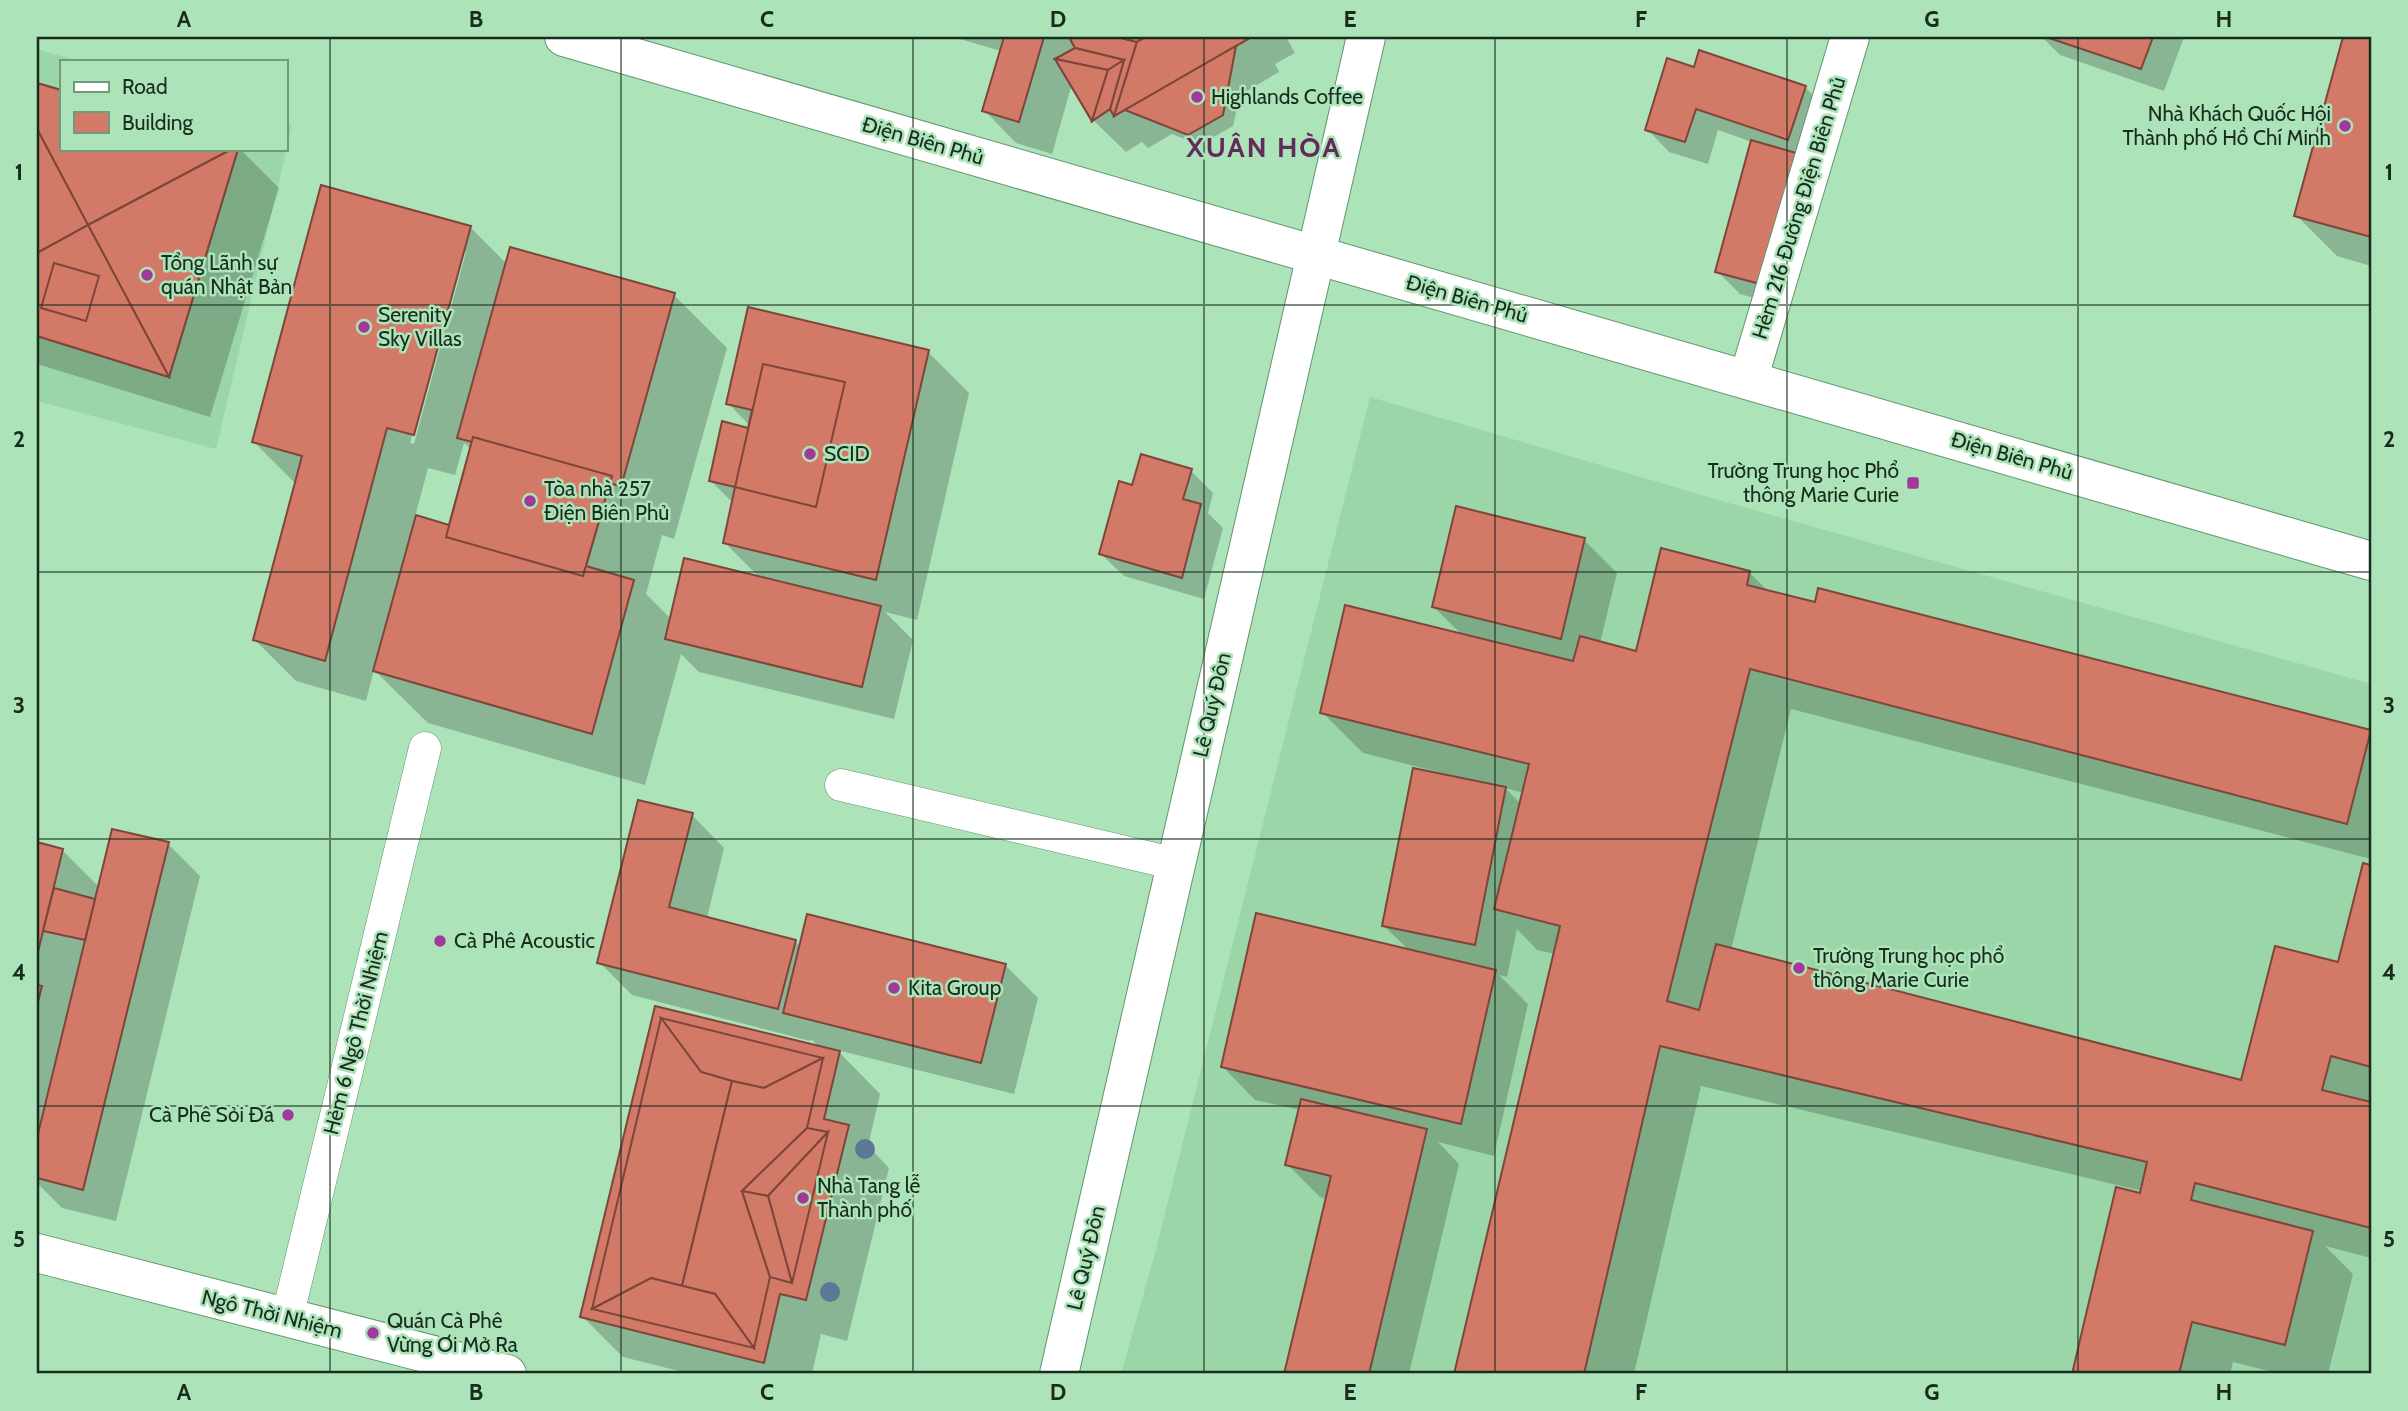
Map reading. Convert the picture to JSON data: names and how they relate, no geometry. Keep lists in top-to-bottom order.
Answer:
{
  "streets": {
    "street": [
      "Điện Biên Phủ",
      "Hẻm 216 Đường Điện Biên Phủ",
      "Lê Quý Đôn",
      "Ngô Thời Nhiệm"
    ],
    "lane": ["Hẻm 6 Ngô Thời Nhiệm"]
  },
  "crossings": [
    ["Điện Biên Phủ", "Hẻm 216 Đường Điện Biên Phủ"],
    ["Điện Biên Phủ", "Lê Quý Đôn"],
    ["Hẻm 6 Ngô Thời Nhiệm", "Ngô Thời Nhiệm"]
  ],
  "districts": ["XUÂN HÒA"],
  "places": {
    "other": [
      "Highlands Coffee",
      "Nhà Khách Quốc Hội Thành phố Hồ Chí Minh",
      "Tổng Lãnh sự quán Nhật Bản",
      "Serenity Sky Villas",
      "SCID",
      "Tòa nhà 257 Điện Biên Phủ",
      "Cà Phê Acoustic",
      "Trường Trung học phổ thông Marie Curie",
      "Kita Group",
      "Cà Phê Sỏi Đá",
      "Nhà Tang lễ Thành phố",
      "Quán Cà Phê Vừng Ơi Mở Ra"
    ],
    "transit": ["Trường Trung học Phổ thông Marie Curie"]
  },
  "legend": ["Road", "Building"],
  "grid": {
    "columns": [
      "A",
      "B",
      "C",
      "D",
      "E",
      "F",
      "G",
      "H"
    ],
    "rows": [
      "1",
      "2",
      "3",
      "4",
      "5"
    ]
  }
}
